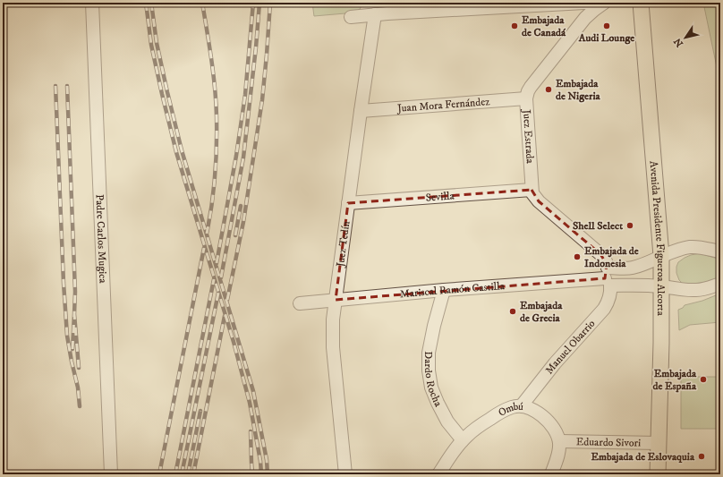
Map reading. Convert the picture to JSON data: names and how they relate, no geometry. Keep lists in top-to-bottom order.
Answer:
{
  "streets": {
    "main road": ["Avenida Presidente Figueroa Alcorta"],
    "street": [
      "Juan Mora Fernández",
      "Juez Estrada",
      "Sevilla",
      "Padre Carlos Mugica",
      "Juez Tedín",
      "Mariscal Ramón Castilla",
      "Manuel Obarrio",
      "Dardo Rocha",
      "Ombú",
      "Eduardo Sivori"
    ]
  },
  "crossings": [
    ["Juan Mora Fernández", "Juez Estrada"],
    ["Juan Mora Fernández", "Juez Tedín"],
    ["Juez Estrada", "Sevilla"],
    ["Sevilla", "Juez Tedín"],
    ["Avenida Presidente Figueroa Alcorta", "Mariscal Ramón Castilla"],
    ["Avenida Presidente Figueroa Alcorta", "Eduardo Sivori"],
    ["Juez Tedín", "Mariscal Ramón Castilla"],
    ["Mariscal Ramón Castilla", "Manuel Obarrio"],
    ["Mariscal Ramón Castilla", "Dardo Rocha"],
    ["Manuel Obarrio", "Ombú"],
    ["Dardo Rocha", "Ombú"],
    ["Ombú", "Eduardo Sivori"]
  ],
  "places": [
    "Embajada de Canadá",
    "Audi Lounge",
    "Embajada de Nigeria",
    "Shell Select",
    "Embajada de Indonesia",
    "Embajada de Grecia",
    "Embajada de España",
    "Embajada de Eslovaquia"
  ],
  "north": "bottom left"
}
